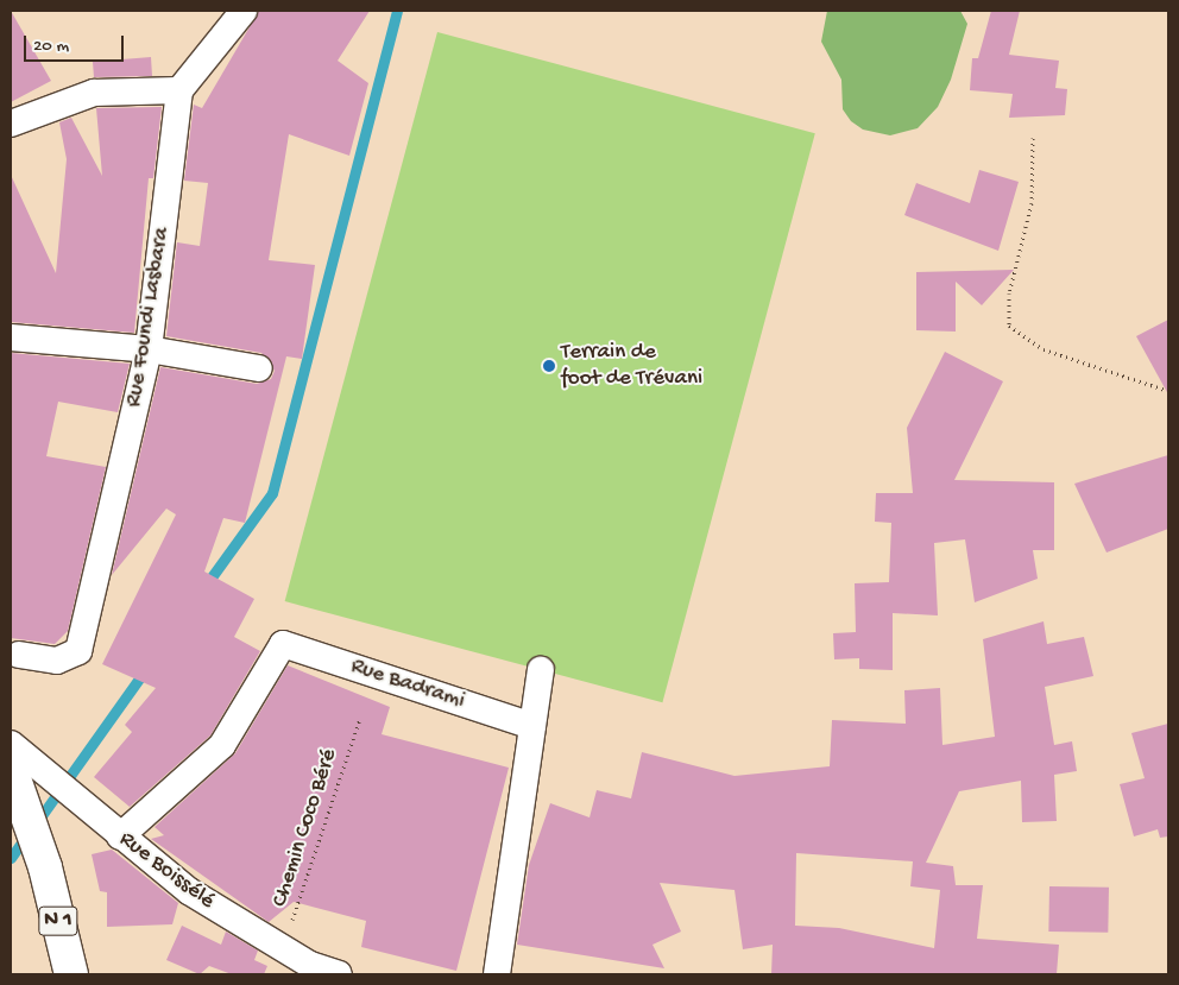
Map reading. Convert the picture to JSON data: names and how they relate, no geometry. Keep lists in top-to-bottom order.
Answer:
{
  "streets": {
    "main road": ["N 1"],
    "street": ["Rue Foundi Lasbara", "Rue Badrami", "Rue Boissélé"],
    "path": ["Chemin Coco Béré"]
  },
  "crossings": [
    ["Rue Badrami", "Rue Boissélé"],
    ["Chemin Coco Béré", "Rue Boissélé"]
  ],
  "places": ["Terrain de foot de Trévani"],
  "scale_bar": "20 m"
}
